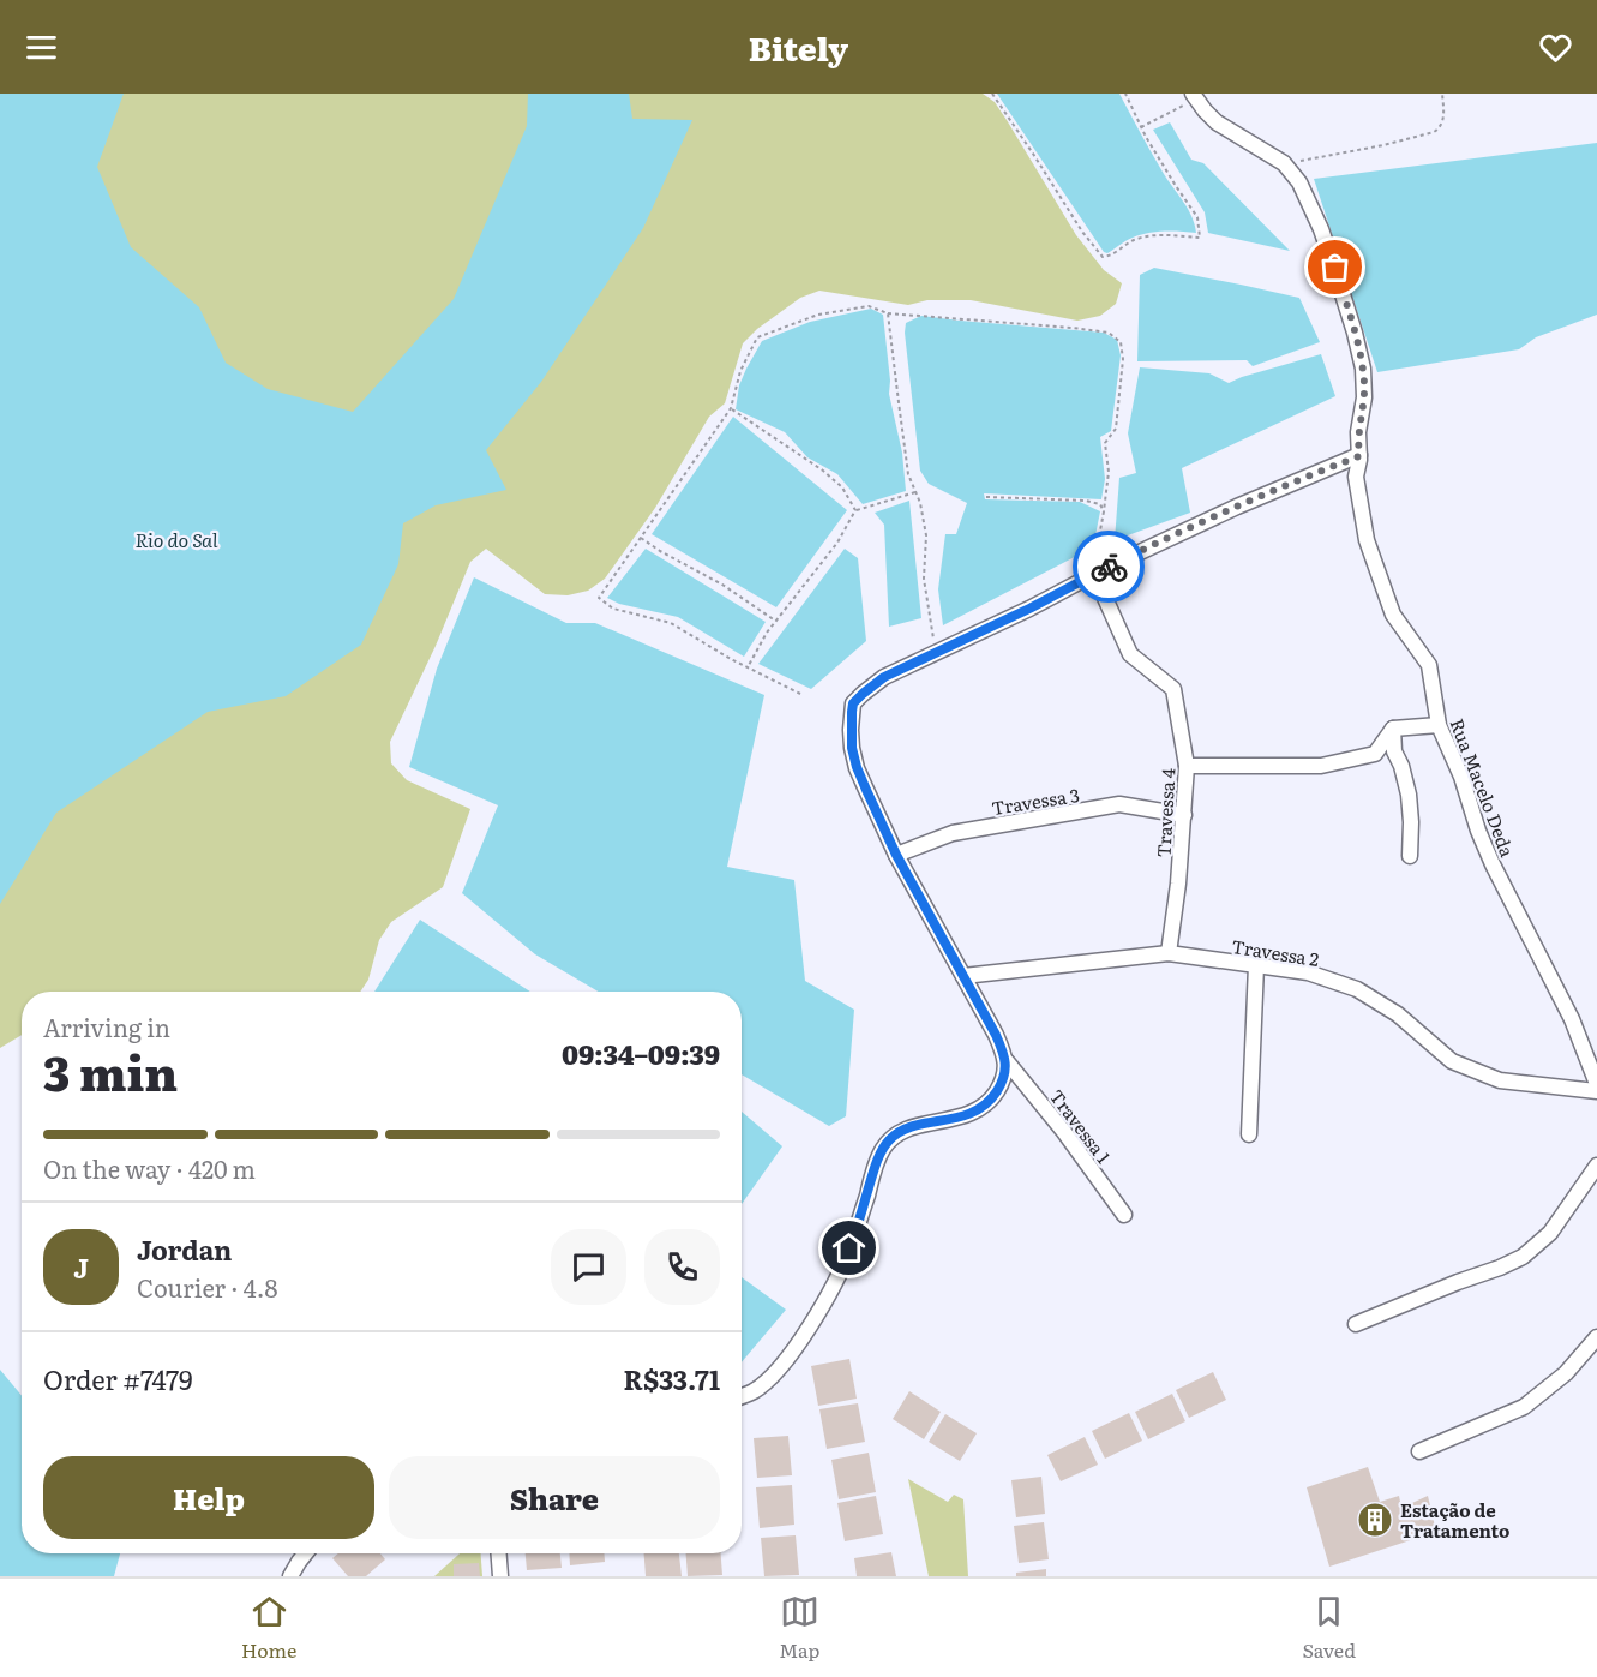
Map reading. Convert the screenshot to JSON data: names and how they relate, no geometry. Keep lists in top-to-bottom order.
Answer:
{
  "streets": {
    "street": [
      "Rua Macelo Deda",
      "Travessa 3",
      "Travessa 4",
      "Travessa 2",
      "Travessa 1"
    ]
  },
  "crossings": [
    ["Travessa 3", "Travessa 4"],
    ["Travessa 3", "Travessa 1"],
    ["Travessa 4", "Travessa 2"],
    ["Travessa 2", "Travessa 1"]
  ],
  "water": ["Rio do Sal"],
  "places": {
    "building": ["Estação de Tratamento"]
  },
  "page": {
    "header": "Bitely",
    "heading": ["3 min", "Arriving in", "09:34–09:39"],
    "panel": [
      "Jordan",
      "Courier · 4.8",
      "Order #7479",
      "R$33.71"
    ],
    "bar": "On the way · 420 m",
    "round": "J",
    "buttons": ["Help", "Share"],
    "tabs": ["Home", "Map", "Saved"]
  }
}
